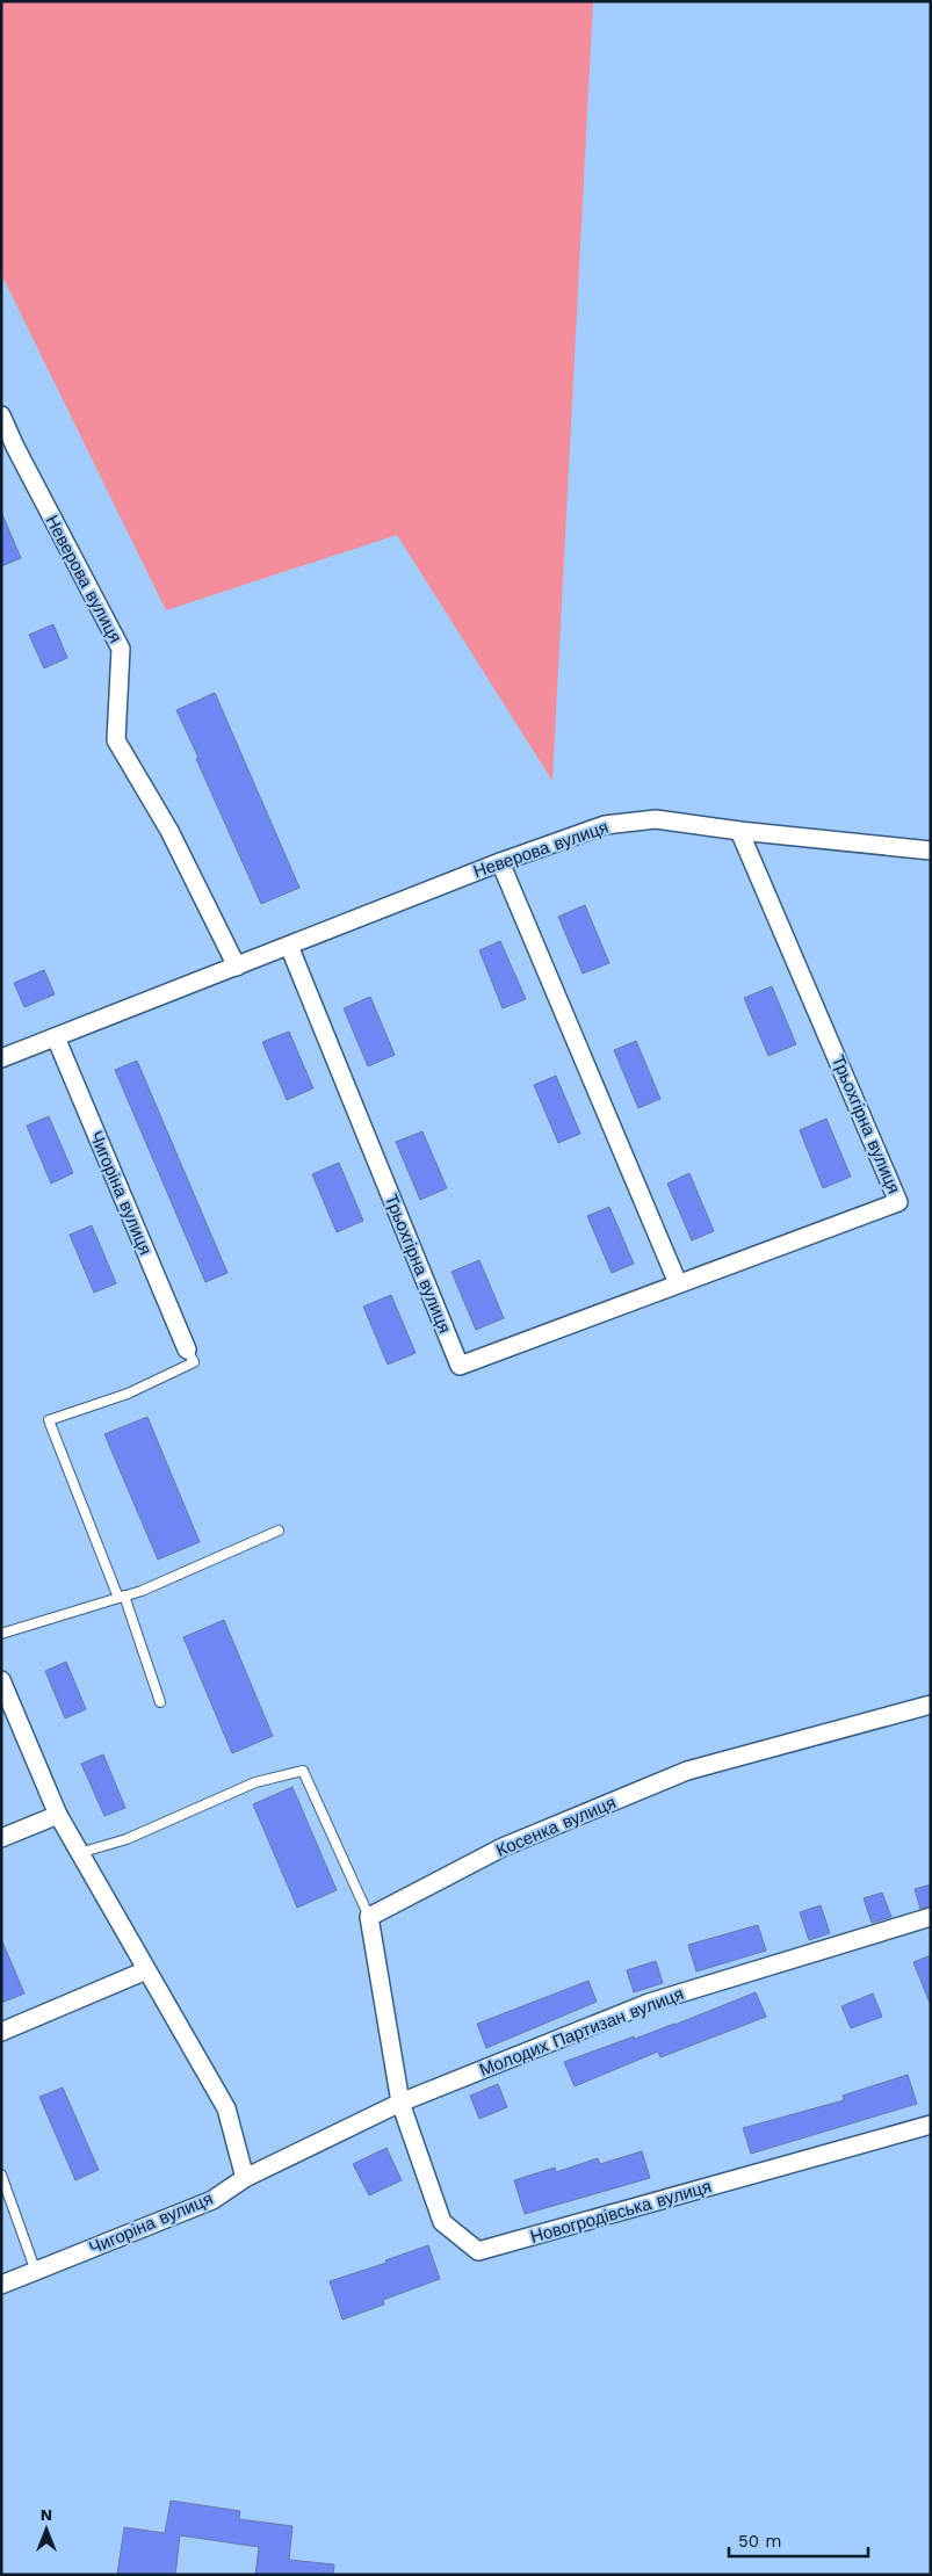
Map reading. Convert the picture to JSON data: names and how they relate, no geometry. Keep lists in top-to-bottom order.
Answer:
{
  "streets": {
    "street": [
      "Неверова вулиця",
      "Трьохгірна вулиця",
      "Чигоріна вулиця",
      "Косенка вулиця",
      "Молодих Партизан вулиця",
      "Новогродівська вулиця"
    ]
  },
  "crossings": [
    ["Неверова вулиця", "Трьохгірна вулиця"],
    ["Неверова вулиця", "Чигоріна вулиця"],
    ["Чигоріна вулиця", "Молодих Партизан вулиця"],
    ["Молодих Партизан вулиця", "Новогродівська вулиця"]
  ],
  "scale_bar": "50 m",
  "north": "top"
}
